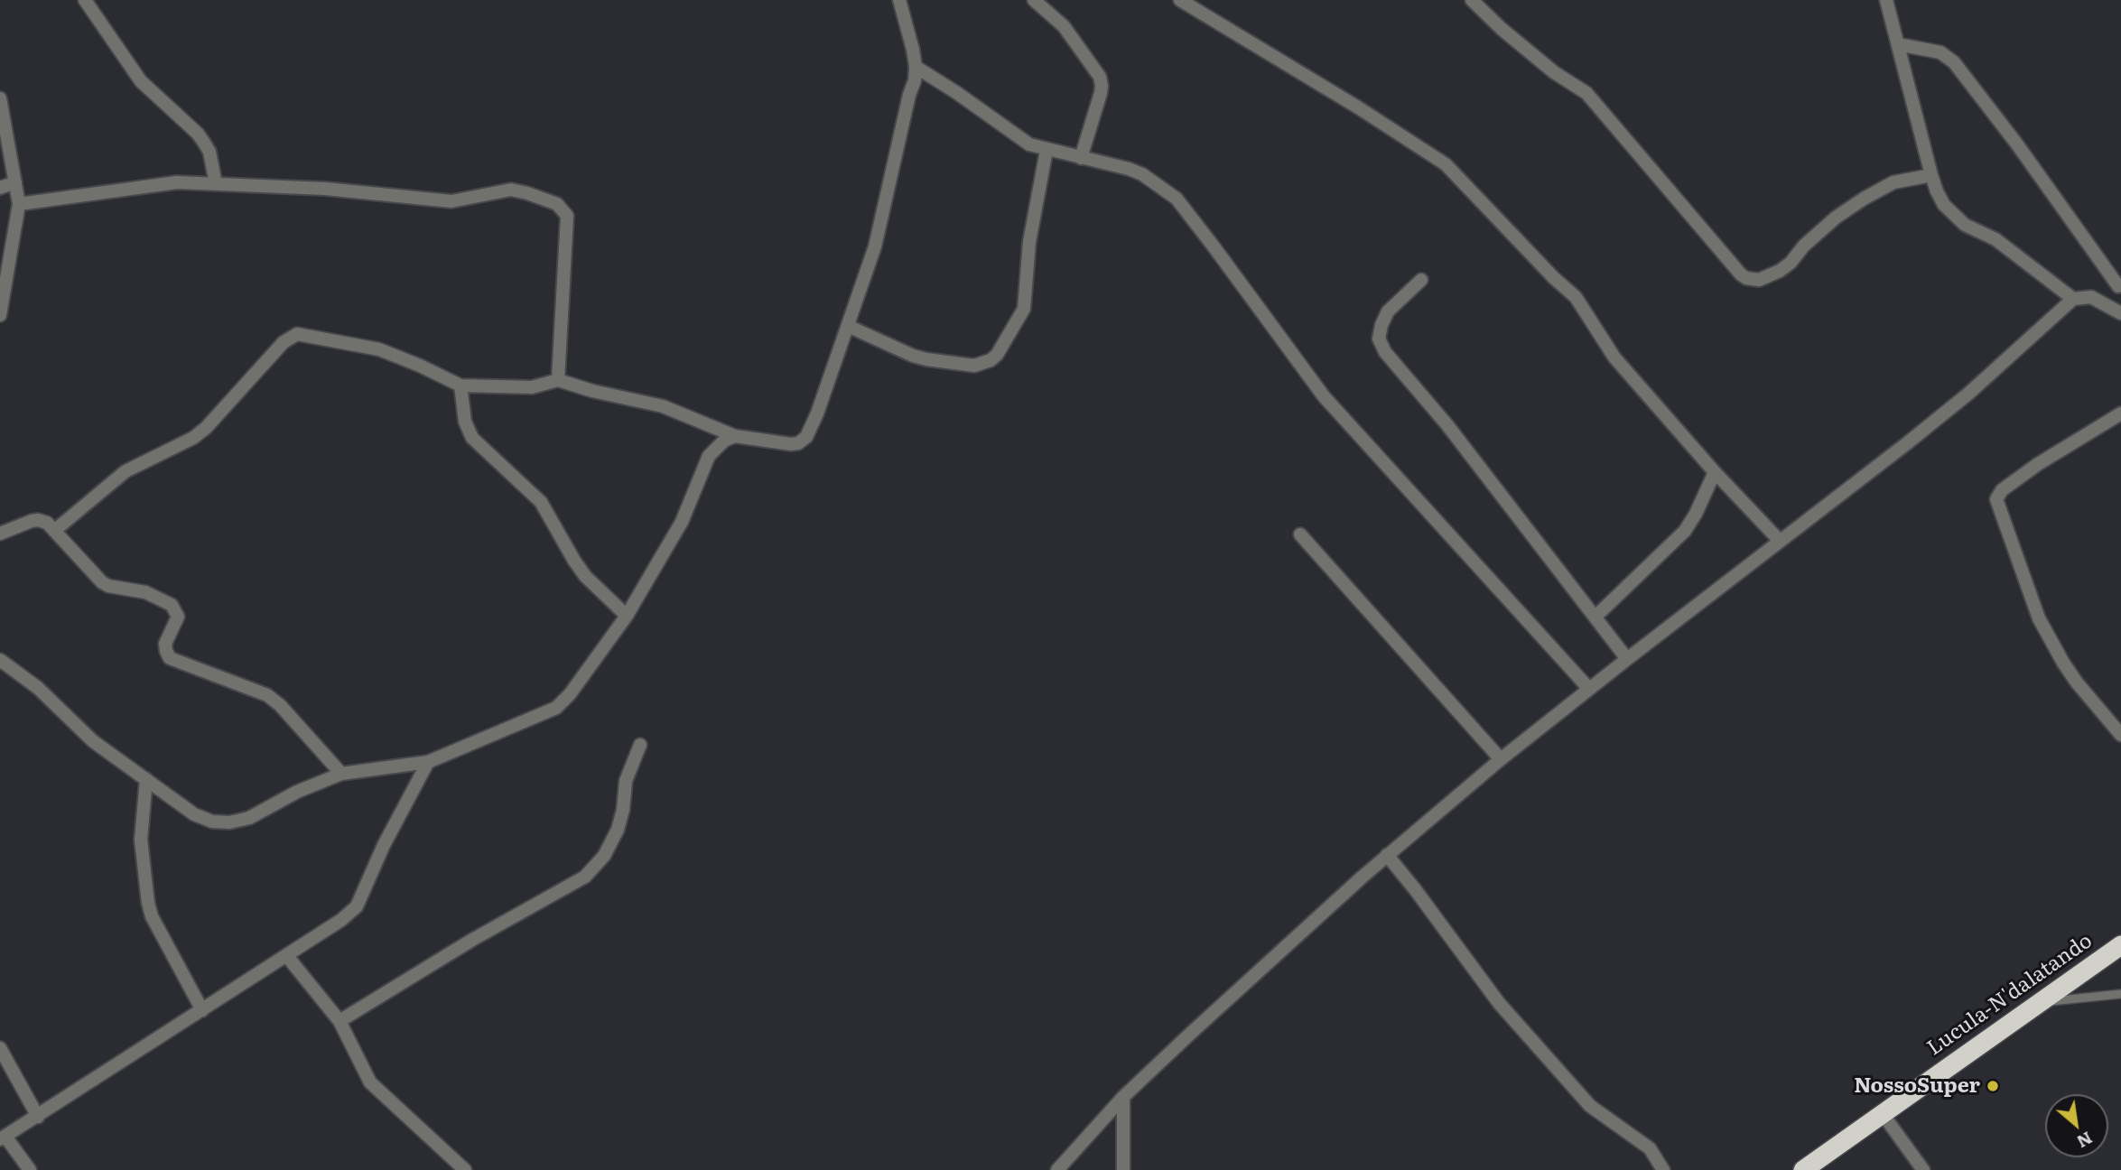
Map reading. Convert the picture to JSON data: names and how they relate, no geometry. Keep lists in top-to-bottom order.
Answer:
{
  "streets": {
    "highway": ["Lucula-N'dalatando"]
  },
  "places": ["NossoSuper"],
  "north": "bottom right"
}
